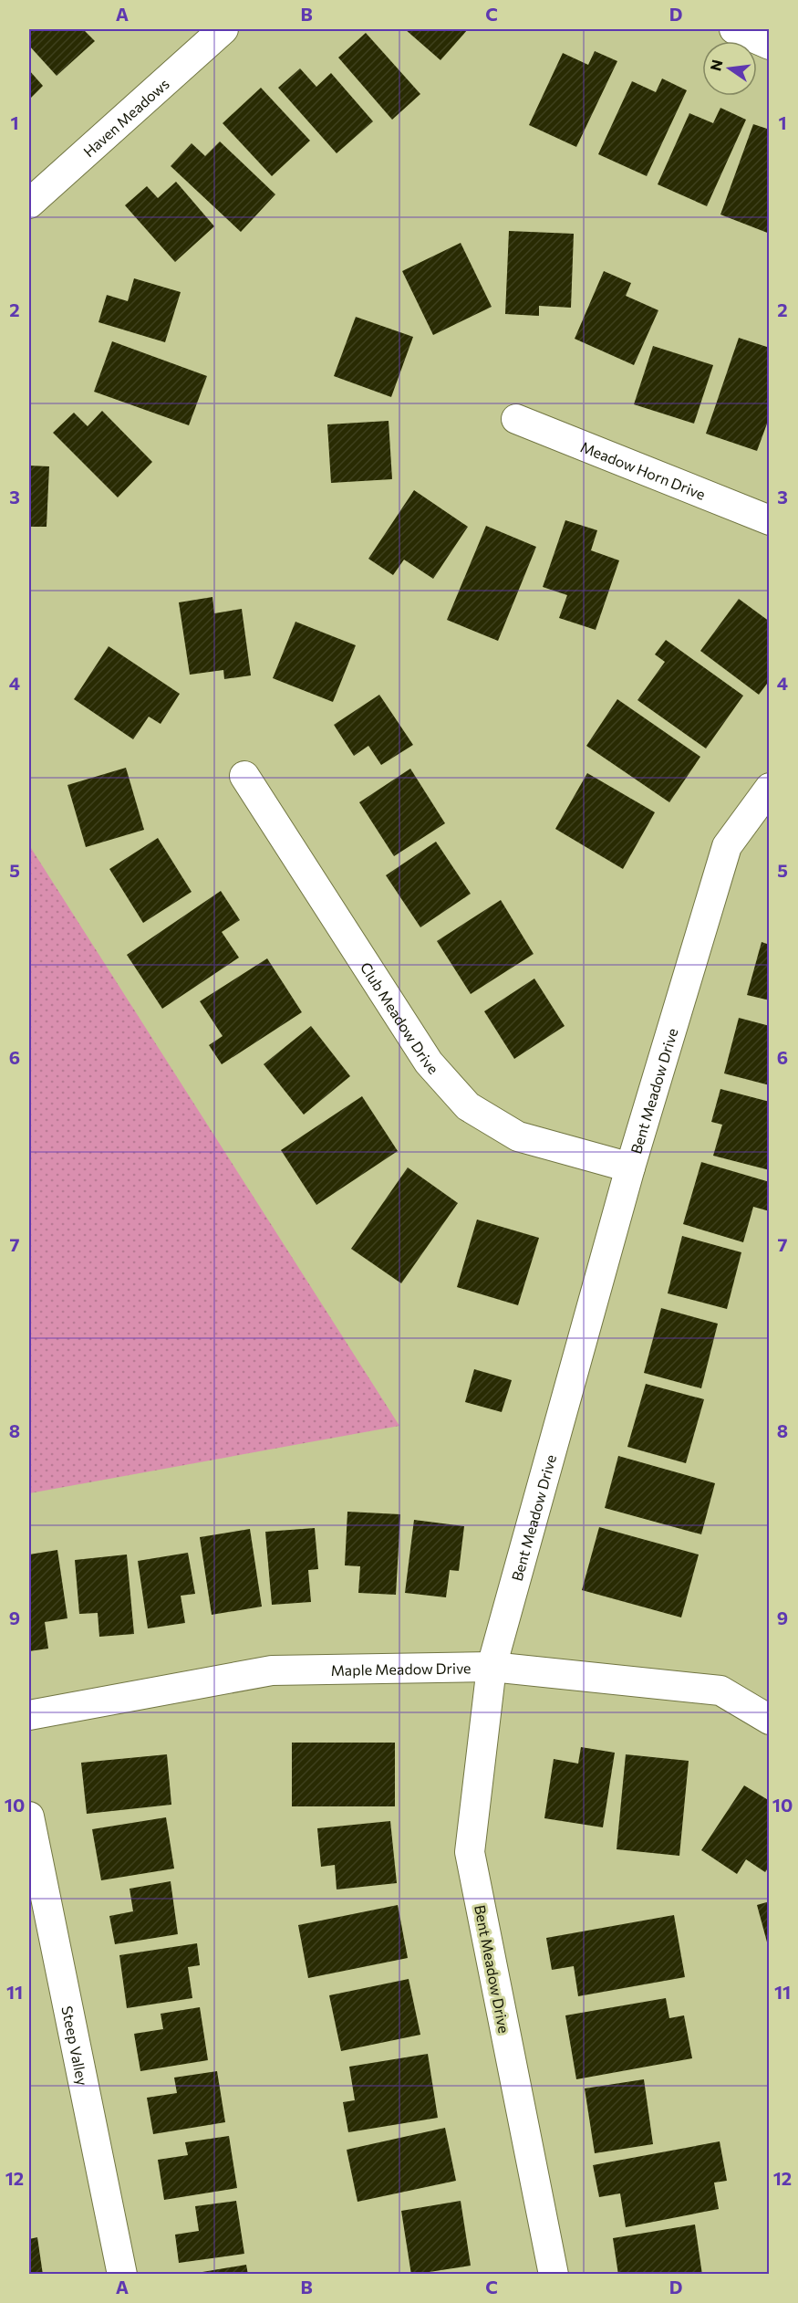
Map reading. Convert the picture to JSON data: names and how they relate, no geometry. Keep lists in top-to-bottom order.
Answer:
{
  "streets": {
    "street": [
      "Haven Meadows",
      "Meadow Horn Drive",
      "Club Meadow Drive",
      "Bent Meadow Drive",
      "Maple Meadow Drive",
      "Steep Valley"
    ]
  },
  "crossings": [
    ["Club Meadow Drive", "Bent Meadow Drive"],
    ["Bent Meadow Drive", "Maple Meadow Drive"]
  ],
  "north": "left",
  "grid": {
    "columns": [
      "A",
      "B",
      "C",
      "D"
    ],
    "rows": [
      "1",
      "2",
      "3",
      "4",
      "5",
      "6",
      "7",
      "8",
      "9",
      "10",
      "11",
      "12"
    ]
  }
}
